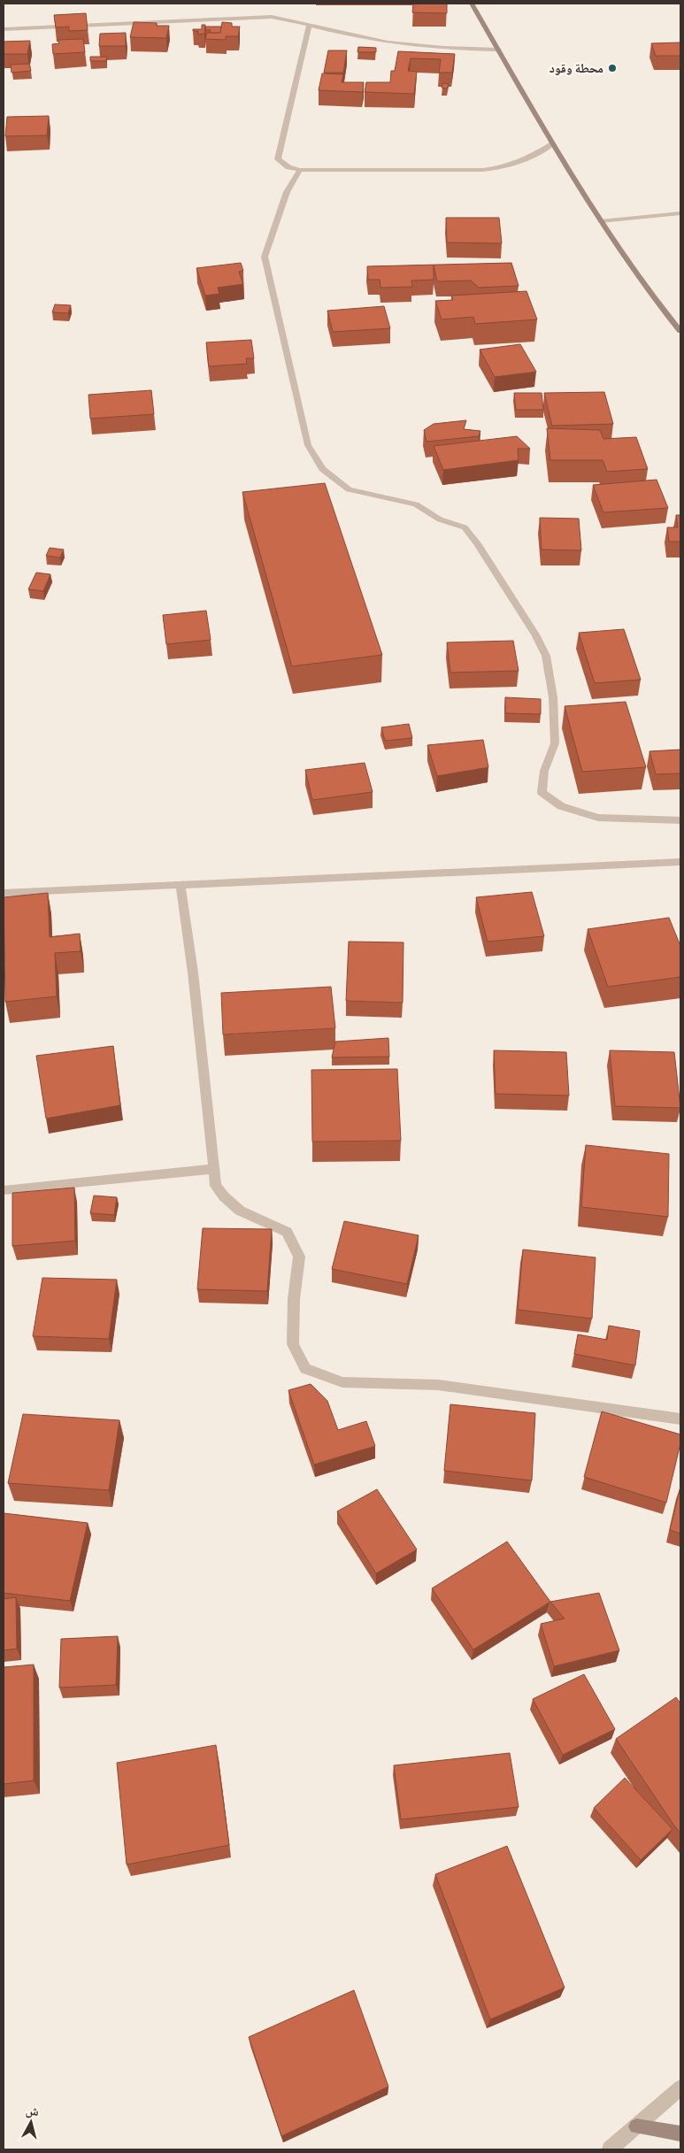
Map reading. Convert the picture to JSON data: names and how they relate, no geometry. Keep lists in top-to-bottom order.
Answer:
{
  "places": ["محطة وقود"],
  "north": "top"
}
